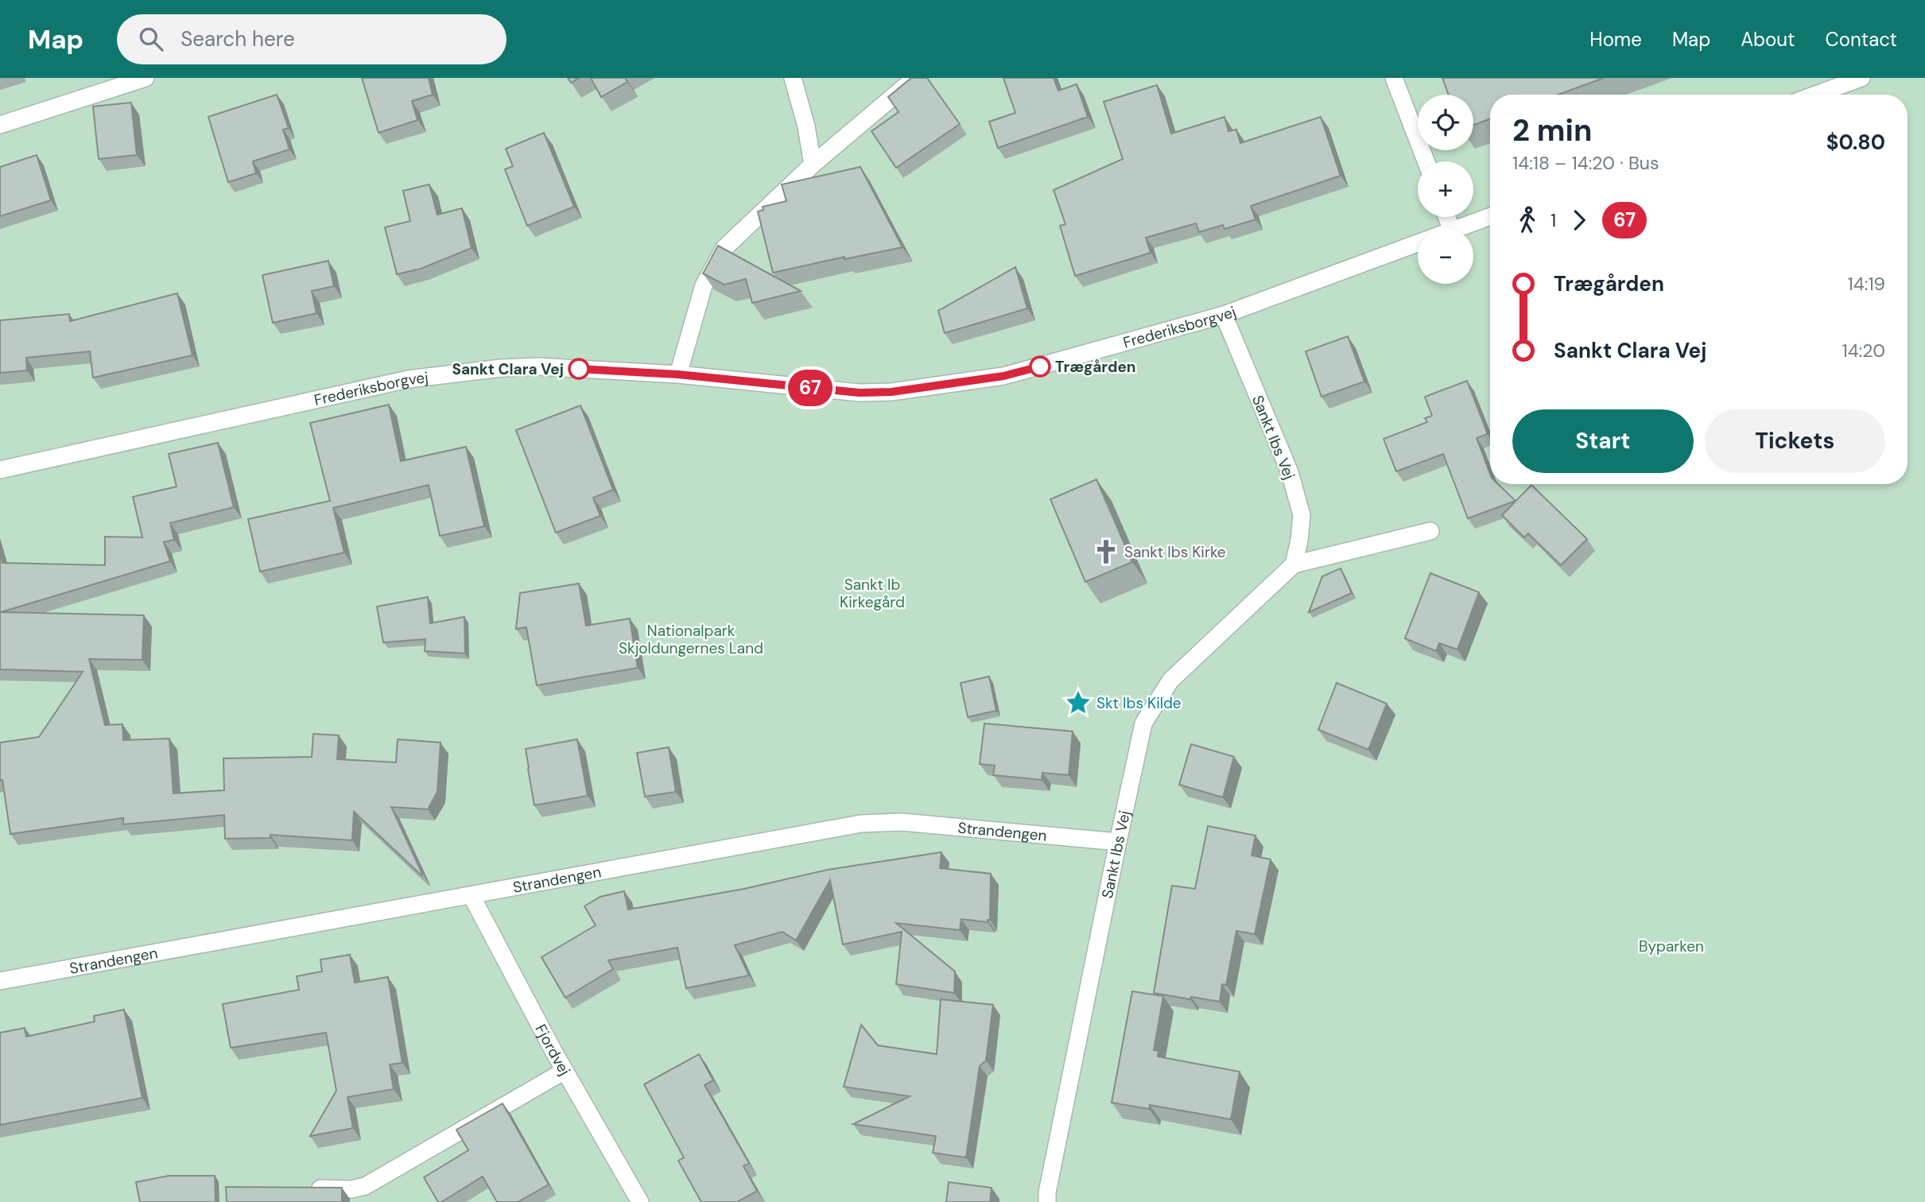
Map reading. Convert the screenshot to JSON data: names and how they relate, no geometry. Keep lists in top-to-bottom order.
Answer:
{
  "streets": {
    "street": [
      "Frederiksborgvej",
      "Sankt Ibs Vej",
      "Strandengen",
      "Fjordvej"
    ]
  },
  "crossings": [
    ["Frederiksborgvej", "Sankt Ibs Vej"],
    ["Sankt Ibs Vej", "Strandengen"],
    ["Strandengen", "Fjordvej"]
  ],
  "parks": ["Sankt Ib Kirkegård", "Nationalpark Skjoldungernes Land", "Byparken"],
  "places": {
    "other": ["Trægården", "Sankt Clara Vej"],
    "church": ["Sankt Ibs Kirke"],
    "place": ["Skt Ibs Kilde"]
  },
  "lines": ["bus line 67"],
  "page": {
    "header": "Map",
    "search": "Search here",
    "nav": [
      "Home",
      "Map",
      "About",
      "Contact"
    ],
    "on_map": "67",
    "map_buttons": ["+", "−"],
    "heading": ["2 min", "14:18 – 14:20 · Bus", "$0.80"],
    "legs": ["1", "67"],
    "list": [
      {
        "name": "Trægården",
        "value": "14:19"
      },
      {
        "name": "Sankt Clara Vej",
        "value": "14:20"
      }
    ],
    "buttons": ["Start", "Tickets"]
  }
}
